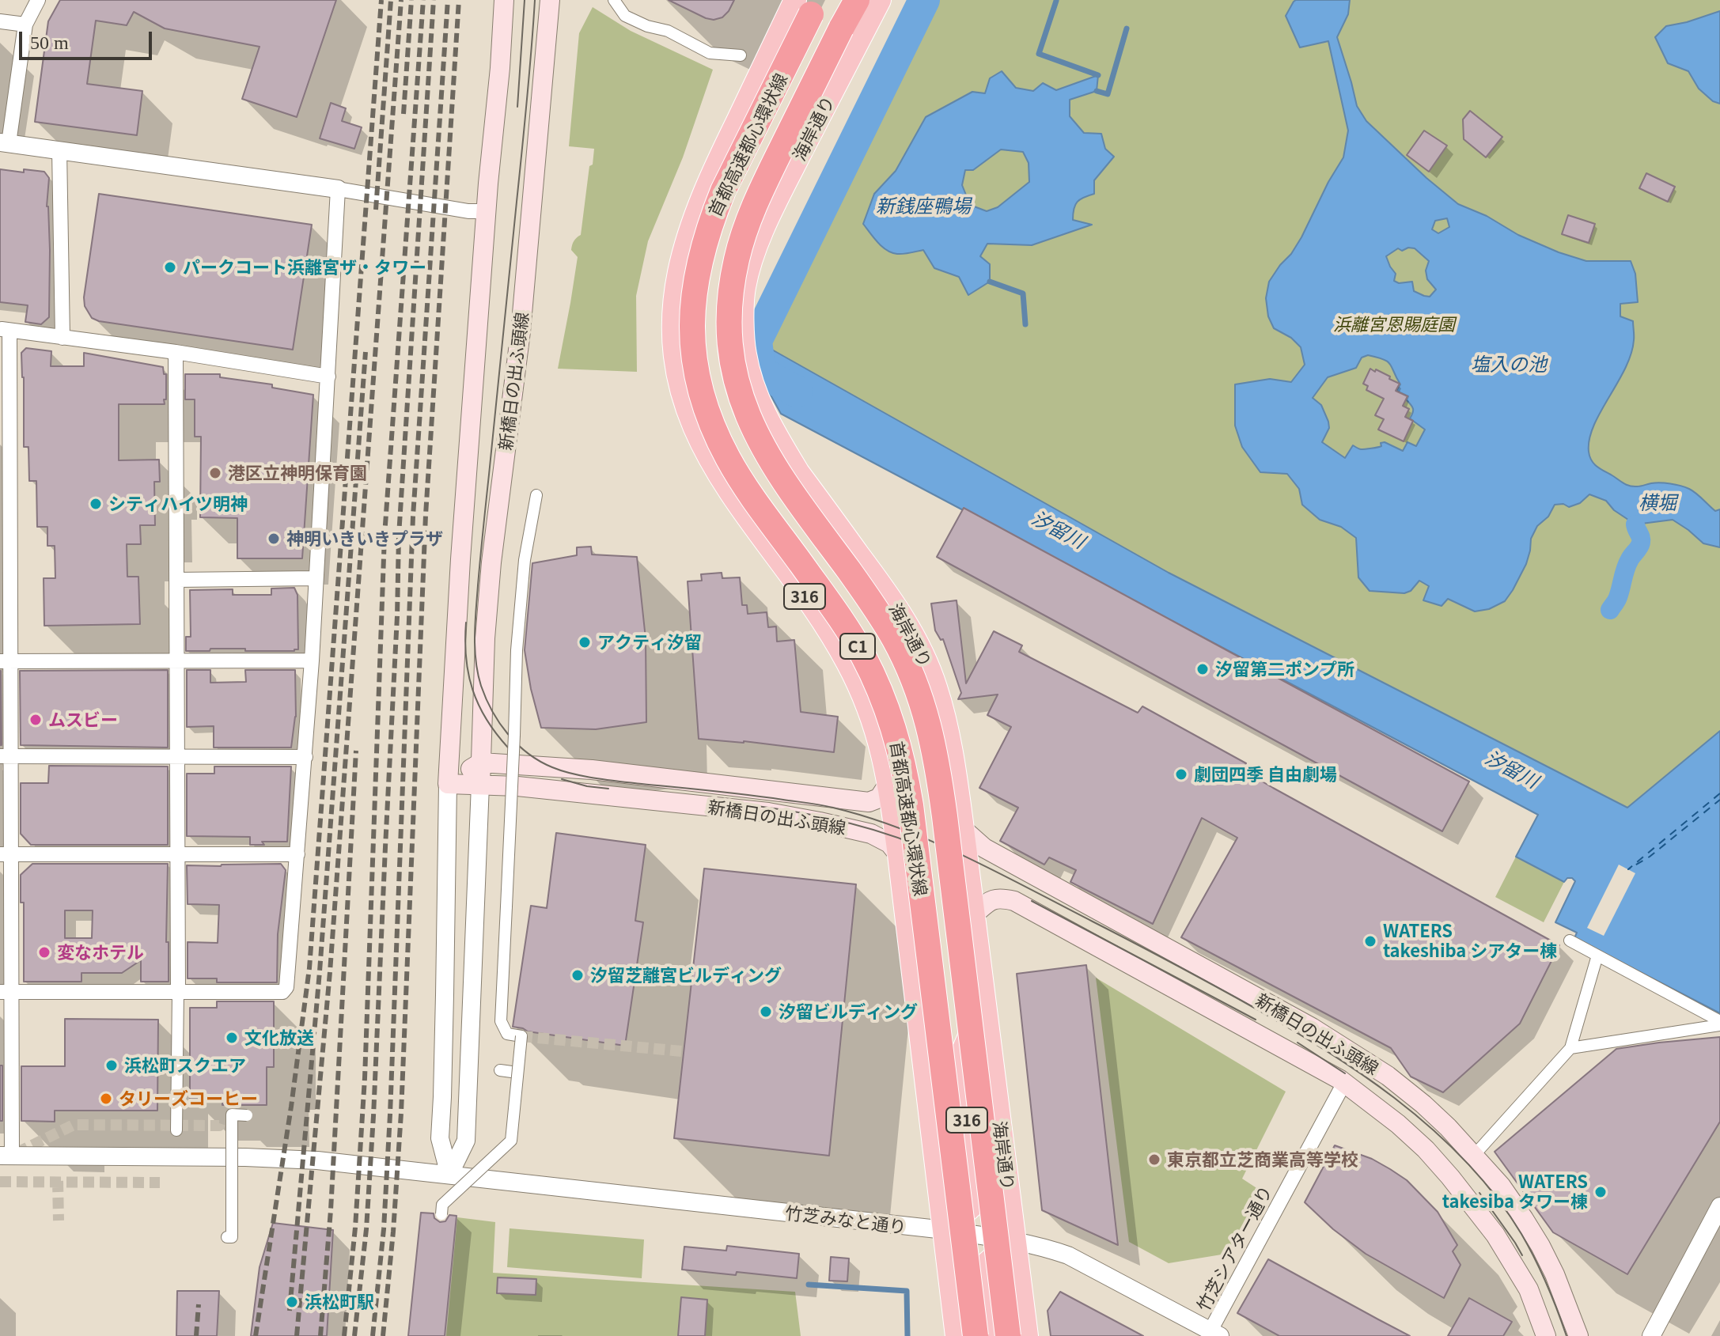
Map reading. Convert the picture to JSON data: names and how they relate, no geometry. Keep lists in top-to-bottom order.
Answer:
{
  "streets": {
    "highway": ["首都高速都心環状線", "C1"],
    "main road": ["海岸通り", "新橋日の出ふ頭線", "316"],
    "street": ["竹芝みなと通り", "竹芝シアター通り"]
  },
  "crossings": [
    ["海岸通り", "新橋日の出ふ頭線"],
    ["海岸通り", "316"],
    ["海岸通り", "竹芝みなと通り"],
    ["首都高速都心環状線", "316"],
    ["新橋日の出ふ頭線", "316"],
    ["新橋日の出ふ頭線", "竹芝シアター通り"],
    ["316", "竹芝みなと通り"],
    ["竹芝みなと通り", "竹芝シアター通り"]
  ],
  "water": [
    "新銭座鴨場",
    "塩入の池",
    "横堀",
    "汐留川"
  ],
  "parks": ["浜離宮恩賜庭園"],
  "places": [
    "パークコート浜離宮ザ・タワー",
    "港区立神明保育園",
    "シティハイツ明神",
    "神明いきいきプラザ",
    "アクティ汐留",
    "汐留第二ポンプ所",
    "ムスビー",
    "劇団四季 自由劇場",
    "WATERS takeshiba シアター棟",
    "変なホテル",
    "汐留芝離宮ビルディング",
    "汐留ビルディング",
    "文化放送",
    "浜松町スクエア",
    "タリーズコーヒー",
    "東京都立芝商業高等学校",
    "WATERS takesiba タワー棟",
    "浜松町駅"
  ],
  "scale_bar": "50 m"
}
